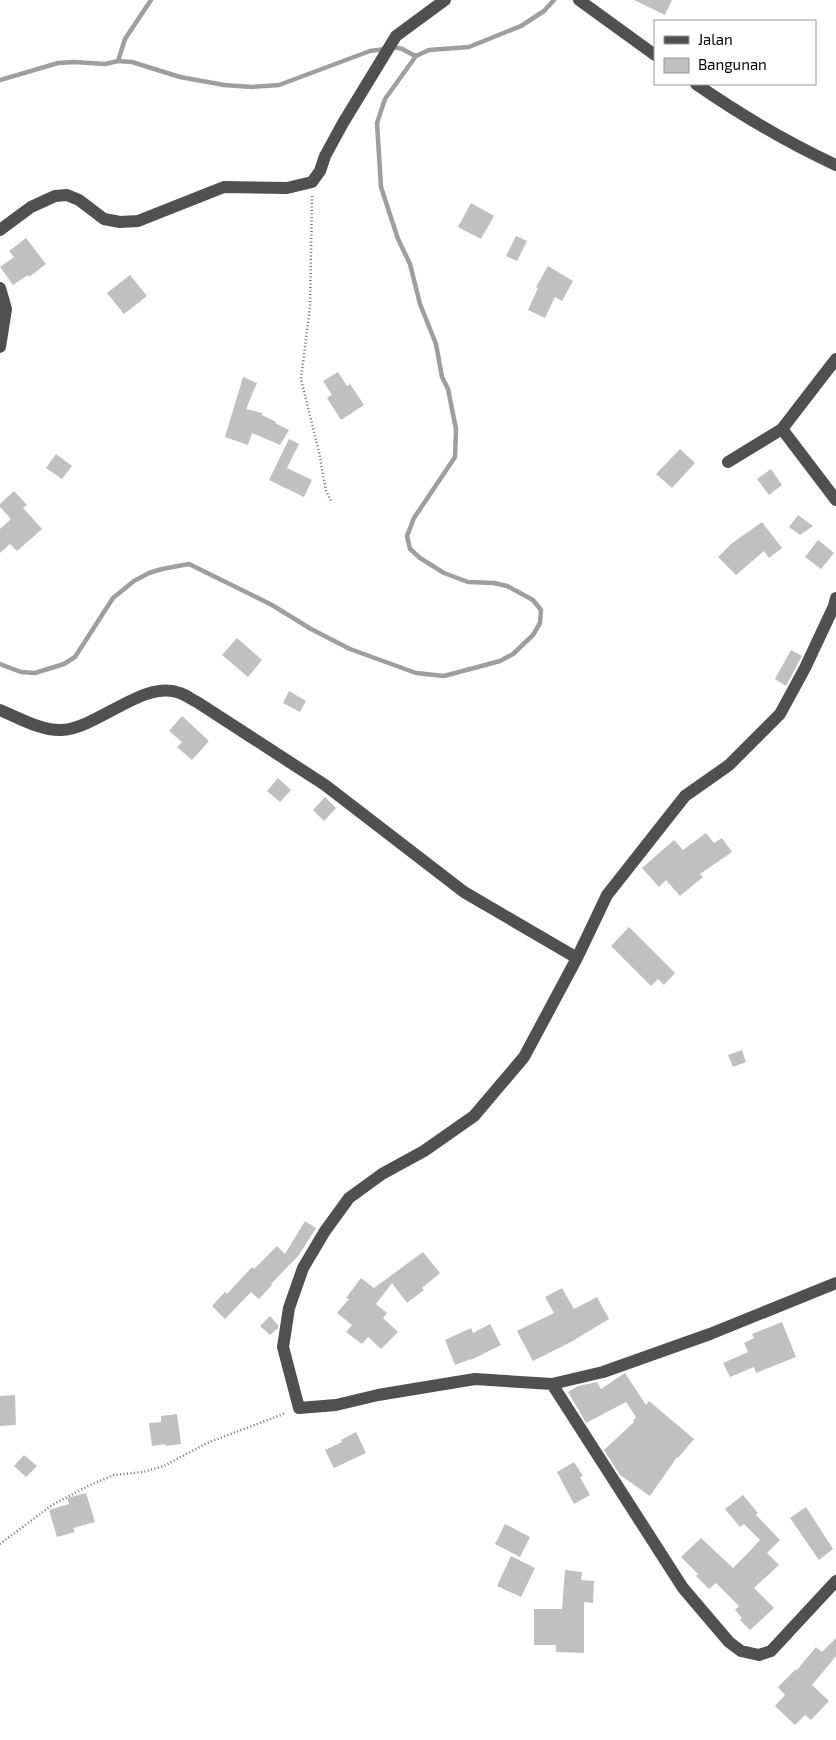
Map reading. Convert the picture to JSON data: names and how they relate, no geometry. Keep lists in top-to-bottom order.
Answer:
{
  "legend": ["Jalan", "Bangunan"]
}
